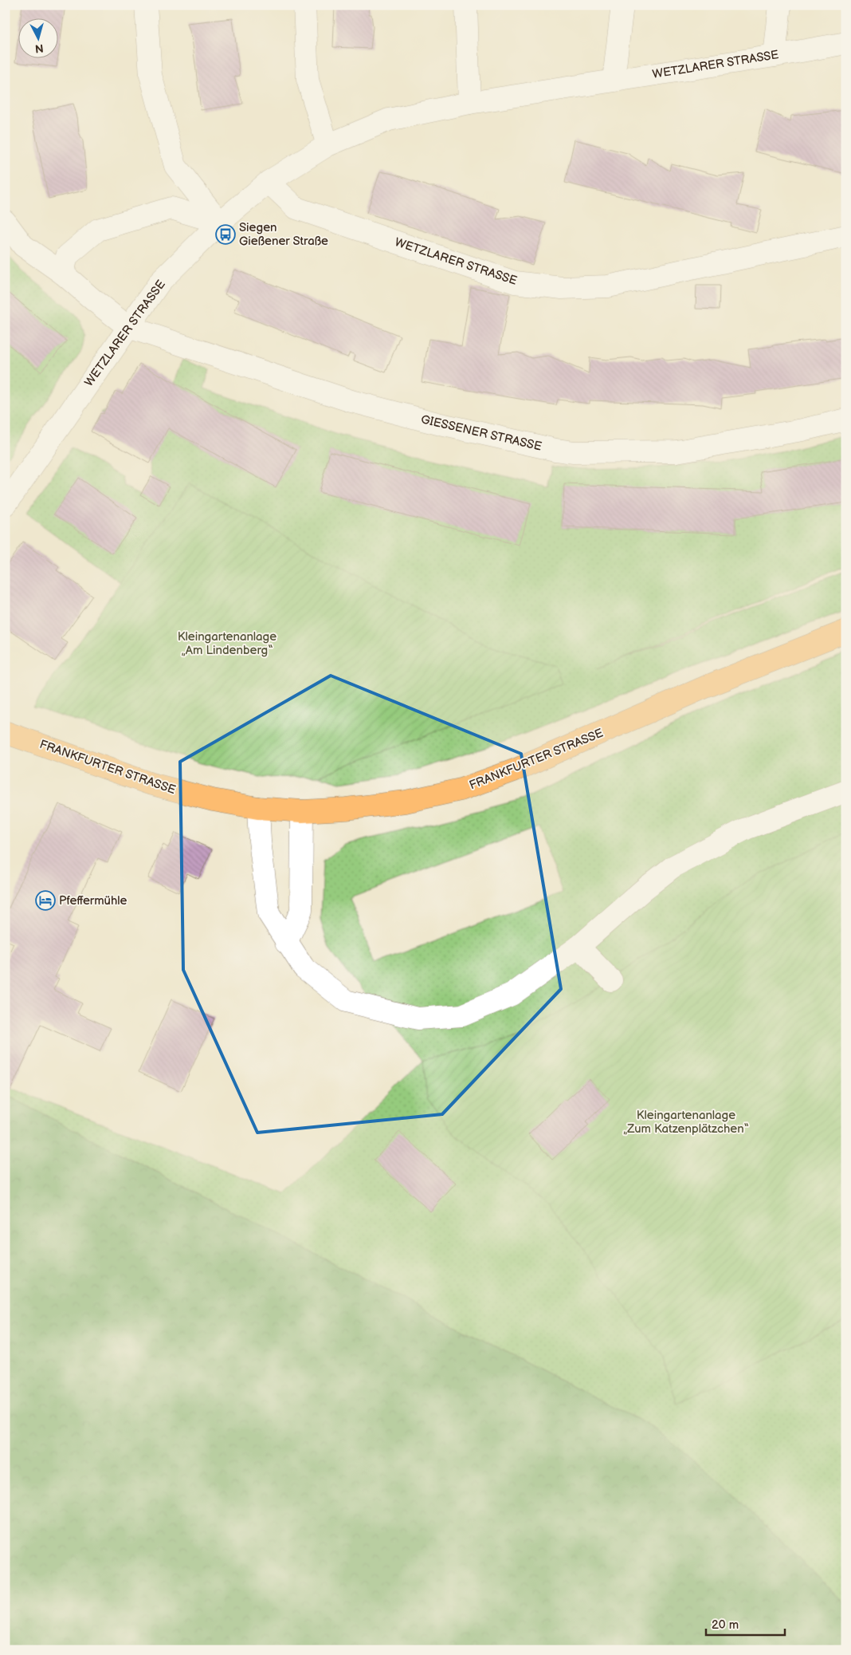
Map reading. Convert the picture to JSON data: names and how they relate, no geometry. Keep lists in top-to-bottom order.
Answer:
{
  "streets": {
    "main road": ["FRANKFURTER STRASSE"],
    "street": ["WETZLARER STRASSE", "GIESSENER STRASSE"]
  },
  "crossings": [
    ["WETZLARER STRASSE", "GIESSENER STRASSE"]
  ],
  "parks": ["Kleingartenanlage „Am Lindenberg“", "Kleingartenanlage „Zum Katzenplätzchen“"],
  "places": {
    "bus stop": ["Siegen Gießener Straße"],
    "hotel": ["Pfeffermühle"]
  },
  "scale_bar": "20 m",
  "north": "bottom"
}
